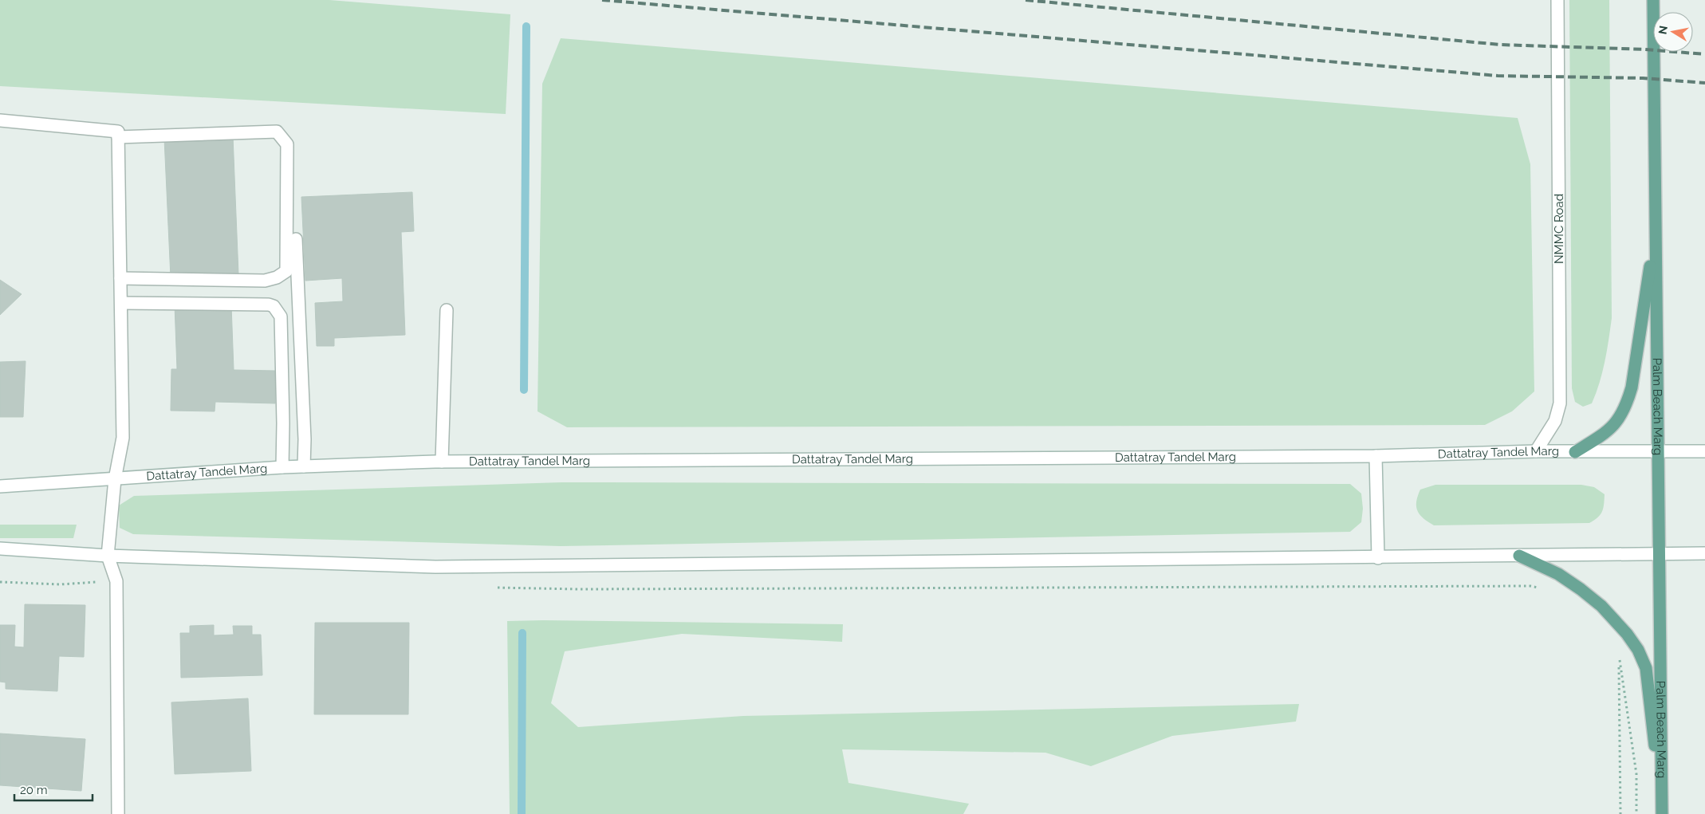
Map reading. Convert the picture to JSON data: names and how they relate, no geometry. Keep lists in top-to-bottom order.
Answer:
{
  "streets": {
    "main road": ["NMMC Road", "Palm Beach Marg", "Dattatray Tandel Marg"]
  },
  "crossings": [
    ["NMMC Road", "Dattatray Tandel Marg"],
    ["Palm Beach Marg", "Dattatray Tandel Marg"]
  ],
  "scale_bar": "20 m",
  "north": "left"
}
